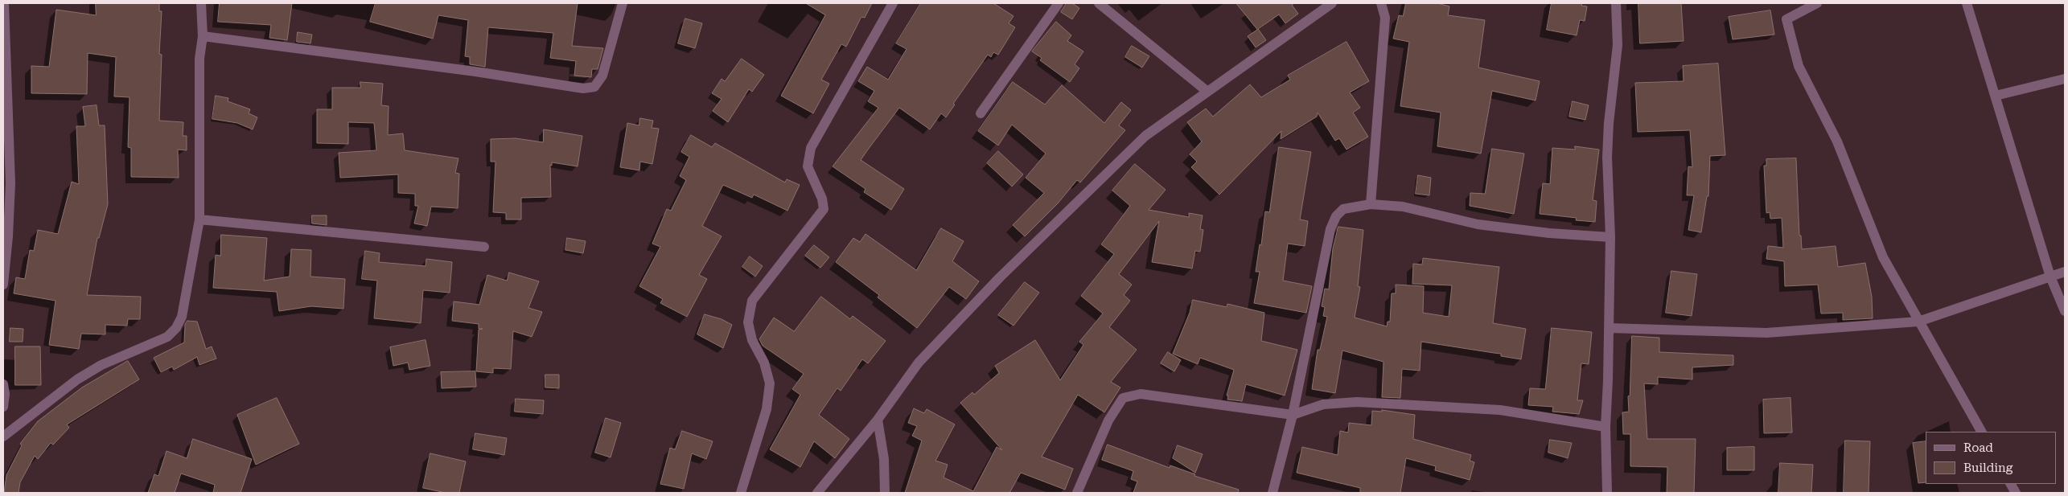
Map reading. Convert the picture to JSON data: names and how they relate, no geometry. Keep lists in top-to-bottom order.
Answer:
{
  "legend": ["Road", "Building"]
}
